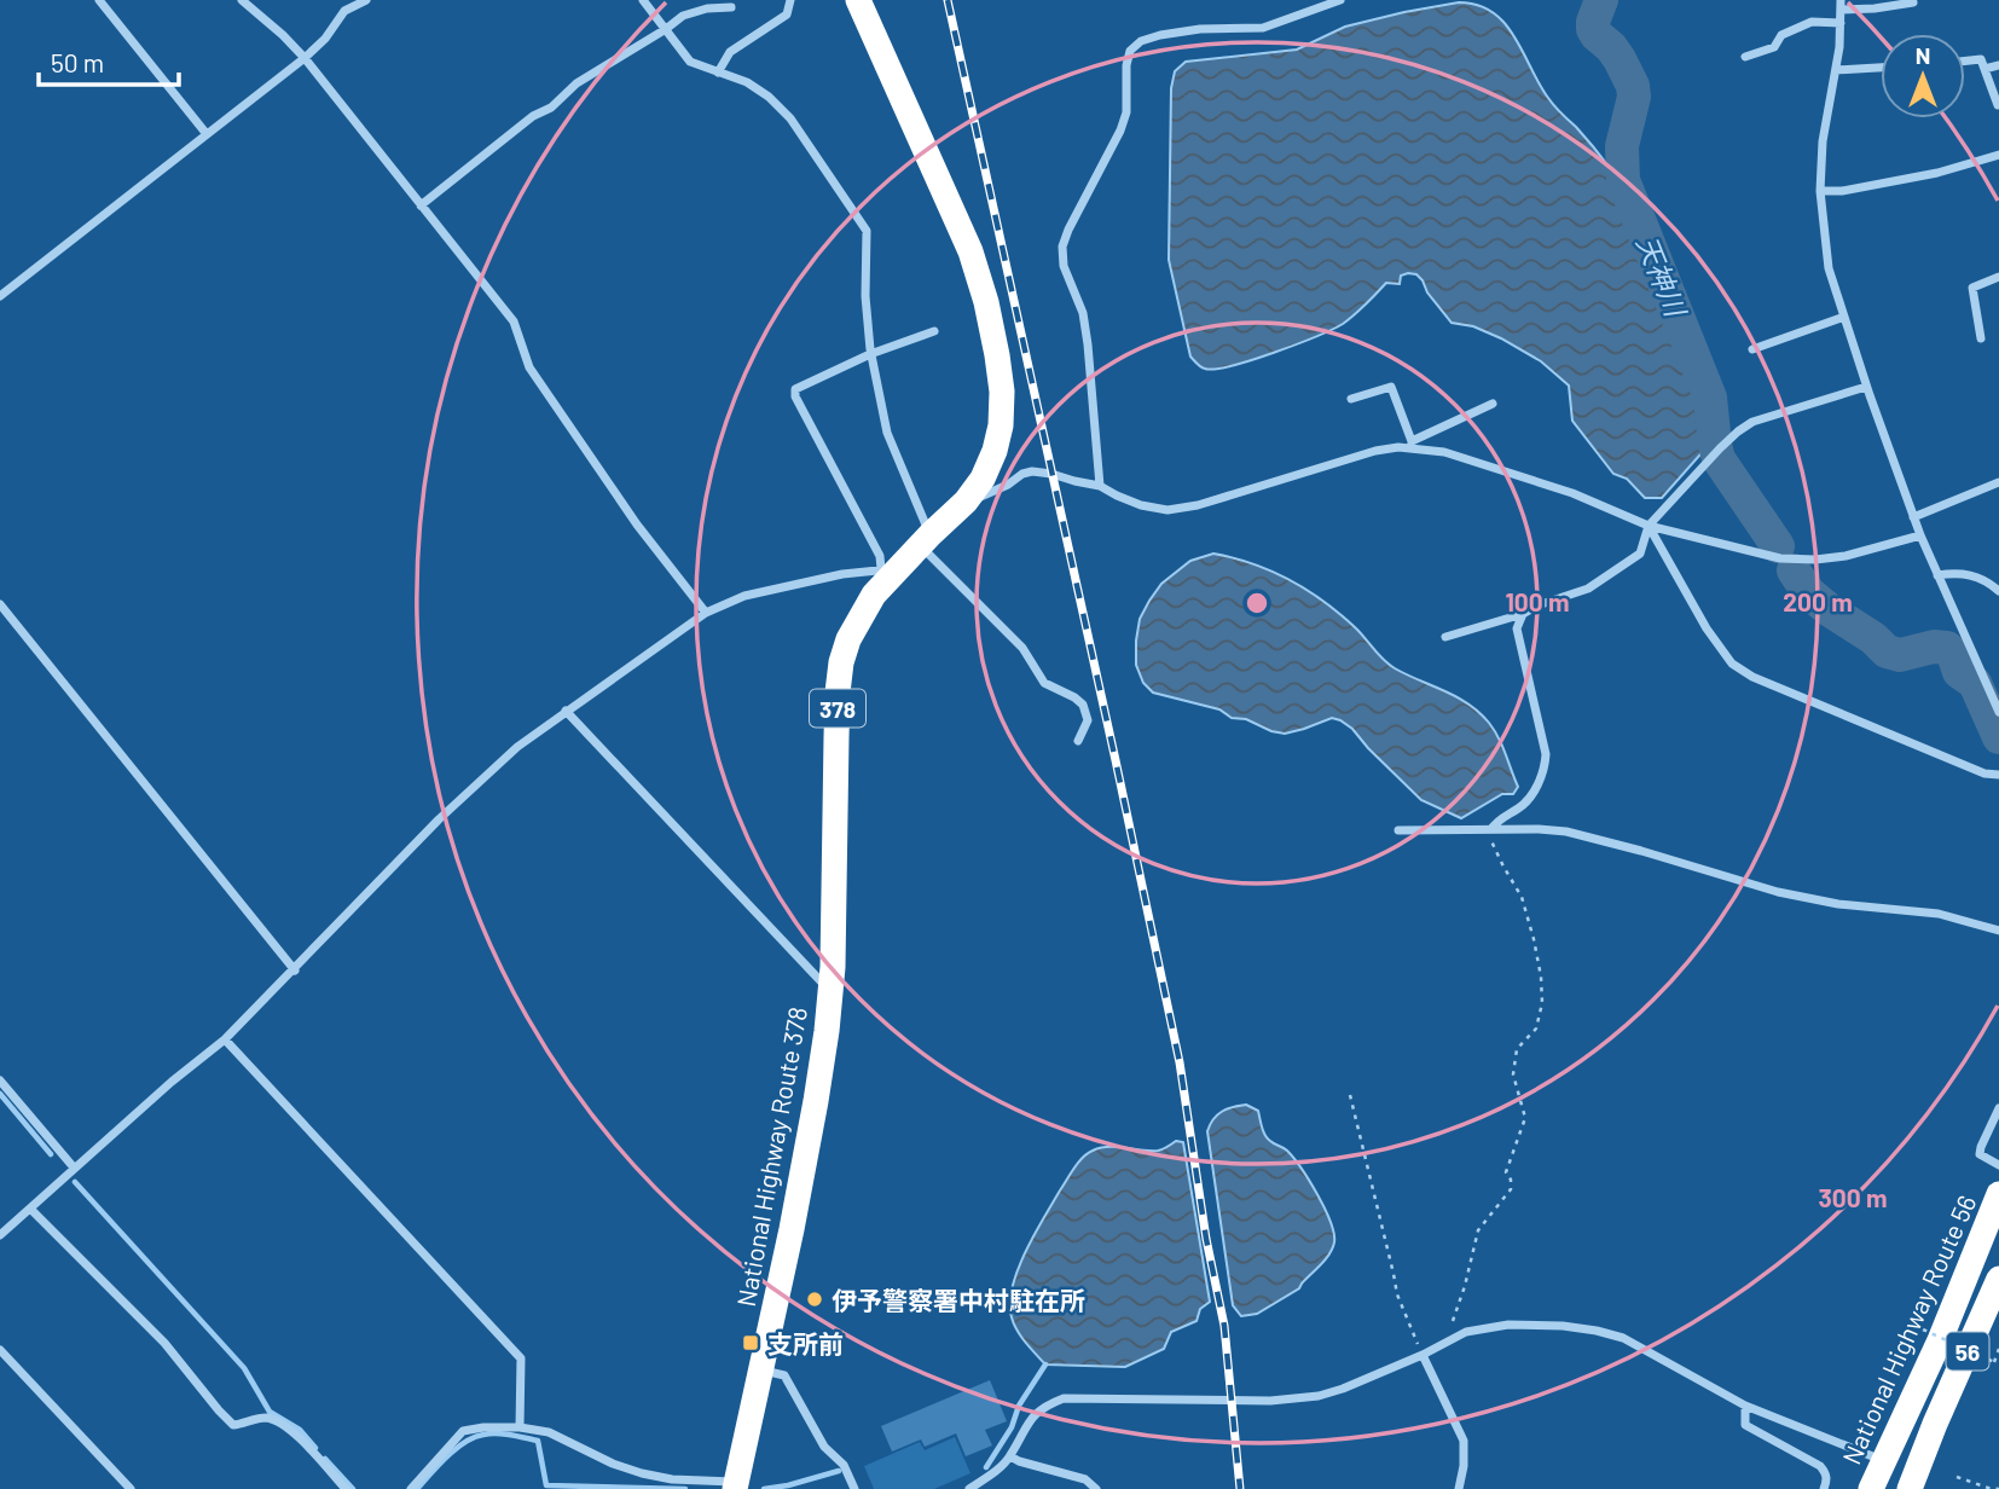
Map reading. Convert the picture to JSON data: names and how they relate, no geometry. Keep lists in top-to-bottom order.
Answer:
{
  "streets": {
    "highway": [
      "378",
      "National Highway Route 378",
      "National Highway Route 56",
      "56"
    ]
  },
  "crossings": [
    ["National Highway Route 56", "56"]
  ],
  "water": ["天神川"],
  "places": {
    "other": ["伊予警察署中村駐在所"],
    "transit": ["支所前"]
  },
  "scale_bar": "50 m",
  "north": "top",
  "rings": ["100 m", "200 m", "300 m"]
}
